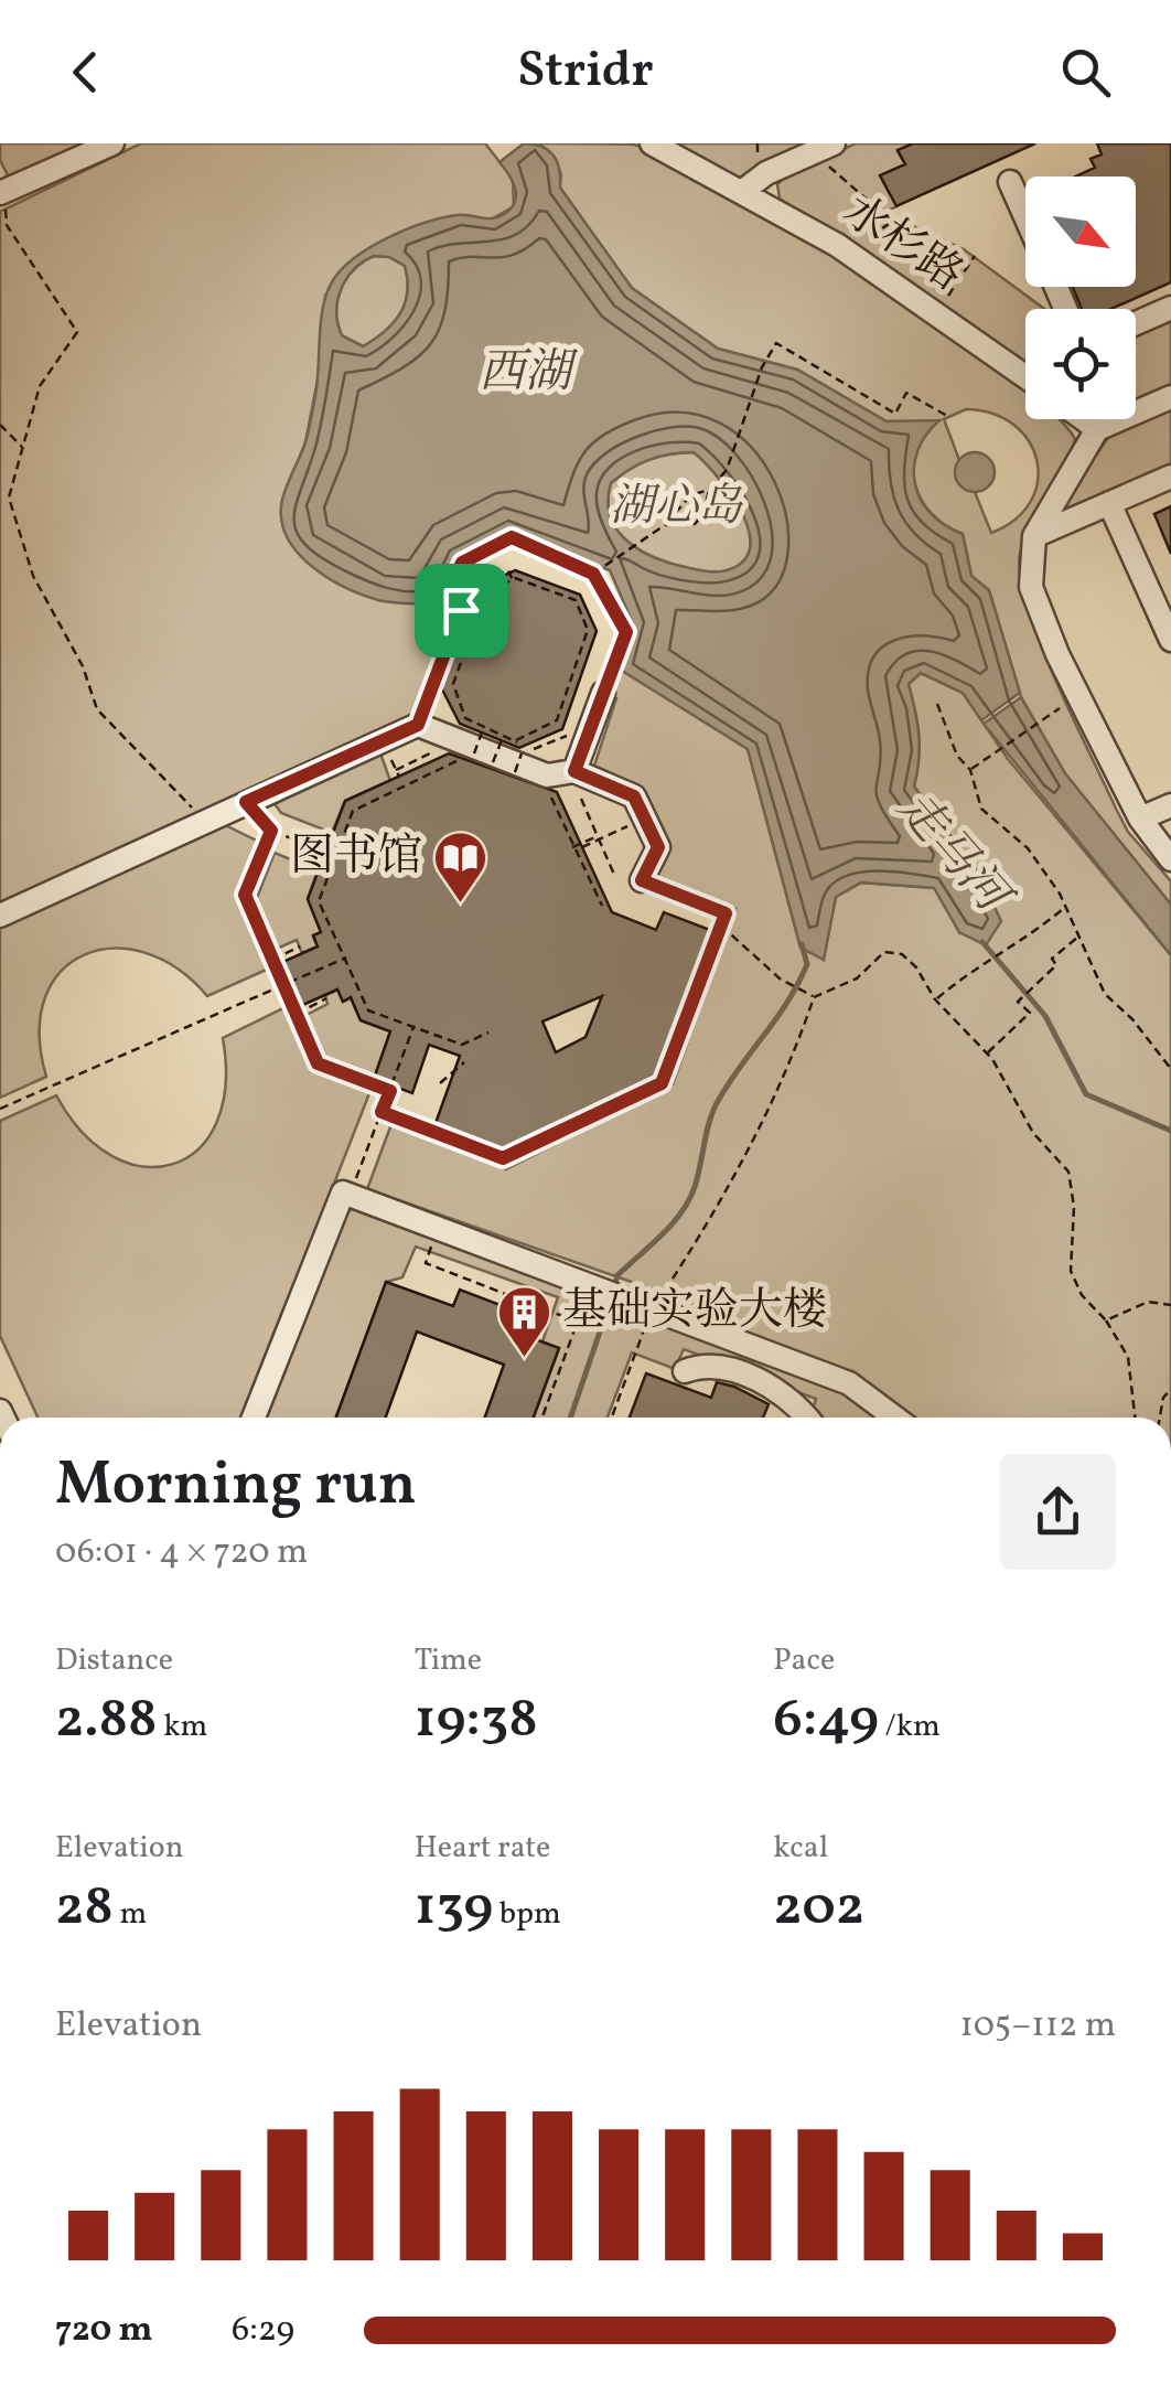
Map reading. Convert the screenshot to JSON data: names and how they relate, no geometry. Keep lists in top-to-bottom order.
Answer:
{
  "streets": {
    "street": ["水杉路"]
  },
  "water": ["西湖", "走马河"],
  "parks": ["湖心岛"],
  "places": {
    "library": ["图书馆"],
    "building": ["基础实验大楼"]
  },
  "north": "bottom right",
  "page": {
    "header": "Stridr",
    "heading": ["Morning run", "06:01 · 4 × 720 m"],
    "stats": [
      ["Distance", "2.88 km"],
      ["Time", "19:38"],
      ["Pace", "6:49 /km"],
      ["Elevation", "28 m"],
      ["Heart rate", "139 bpm"],
      ["kcal", "202"]
    ],
    "chart": ["Elevation", "105–112 m"],
    "list": [
      {
        "name": "720 m",
        "note": "6:29"
      }
    ]
  }
}
